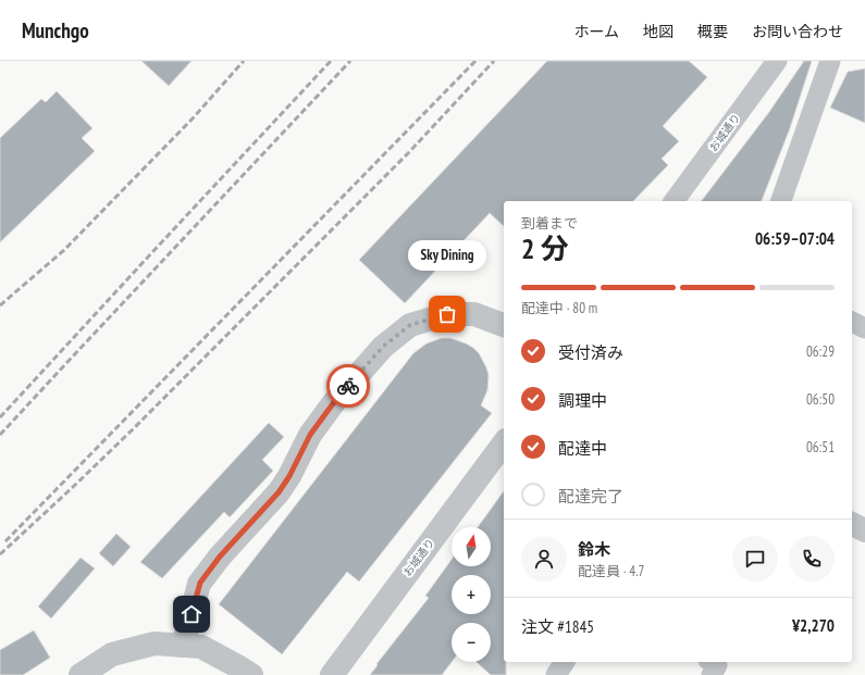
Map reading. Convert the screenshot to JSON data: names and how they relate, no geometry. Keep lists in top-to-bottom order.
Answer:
{
  "streets": {
    "street": ["お城通り"]
  },
  "places": ["Sky Dining"],
  "north": "top",
  "page": {
    "header": "Munchgo",
    "nav": [
      "ホーム",
      "地図",
      "概要",
      "お問い合わせ"
    ],
    "heading": ["2 分", "到着まで", "06:59–07:04"],
    "panel": [
      "鈴木",
      "配達員 · 4.7",
      "注文 #1845",
      "¥2,270"
    ],
    "bubble": "Sky Dining",
    "bar": "配達中 · 80 m",
    "list": [
      ["受付済み", "06:29"],
      ["調理中", "06:50"],
      ["配達中", "06:51"],
      "配達完了"
    ],
    "map_buttons": ["+", "−"]
  }
}
